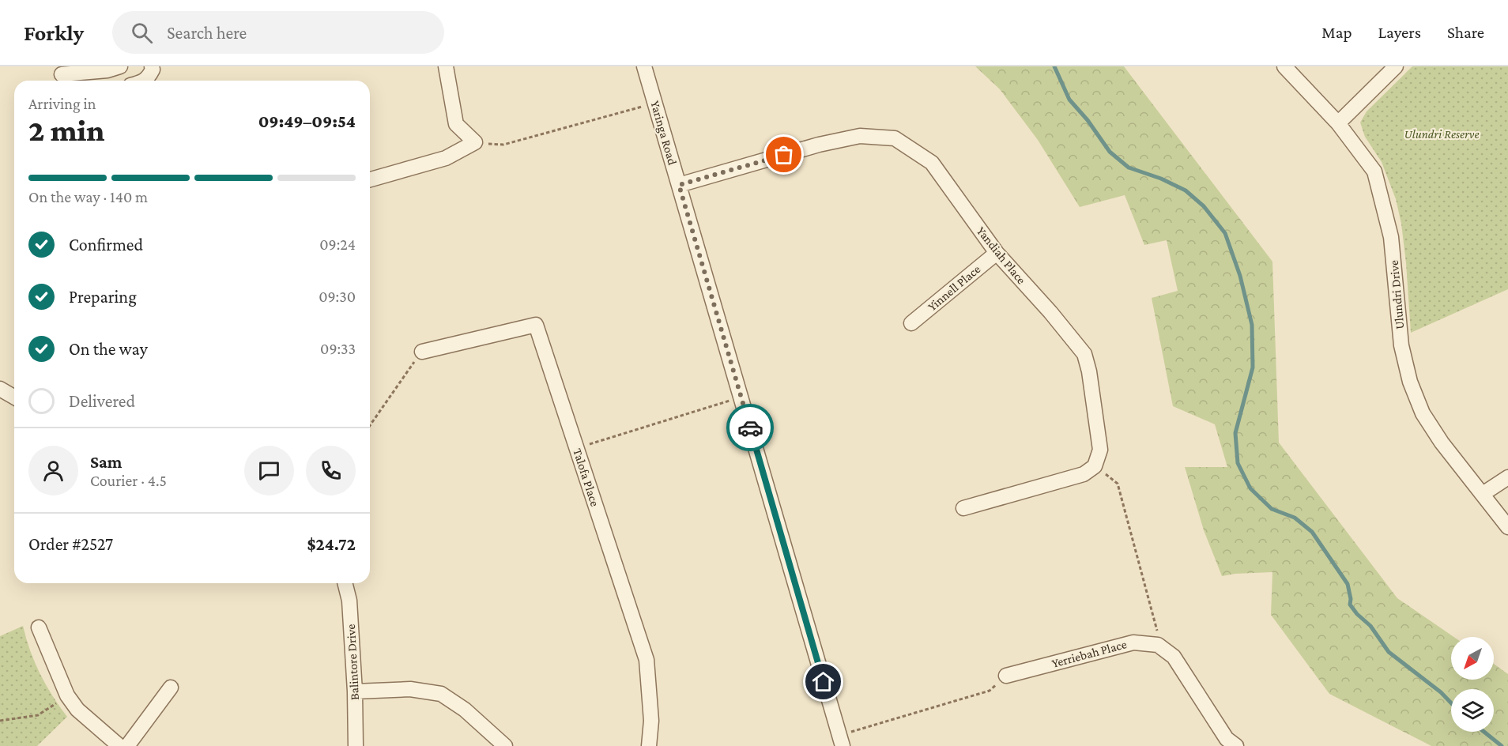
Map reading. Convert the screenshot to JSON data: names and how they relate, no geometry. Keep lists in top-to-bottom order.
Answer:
{
  "streets": {
    "street": [
      "Yaringa Road",
      "Yandiah Place",
      "Yinnell Place",
      "Ulundri Drive",
      "Talofa Place",
      "Yerriebah Place",
      "Balintore Drive"
    ]
  },
  "crossings": [
    ["Yaringa Road", "Yandiah Place"],
    ["Yandiah Place", "Yinnell Place"]
  ],
  "parks": ["Ulundri Reserve"],
  "north": "bottom left",
  "page": {
    "header": "Forkly",
    "search": "Search here",
    "nav": ["Map", "Layers", "Share"],
    "heading": ["2 min", "Arriving in", "09:49–09:54"],
    "panel": [
      "Sam",
      "Courier · 4.5",
      "Order #2527",
      "$24.72"
    ],
    "bar": "On the way · 140 m",
    "list": [
      ["Confirmed", "09:24"],
      ["Preparing", "09:30"],
      ["On the way", "09:33"],
      "Delivered"
    ]
  }
}
